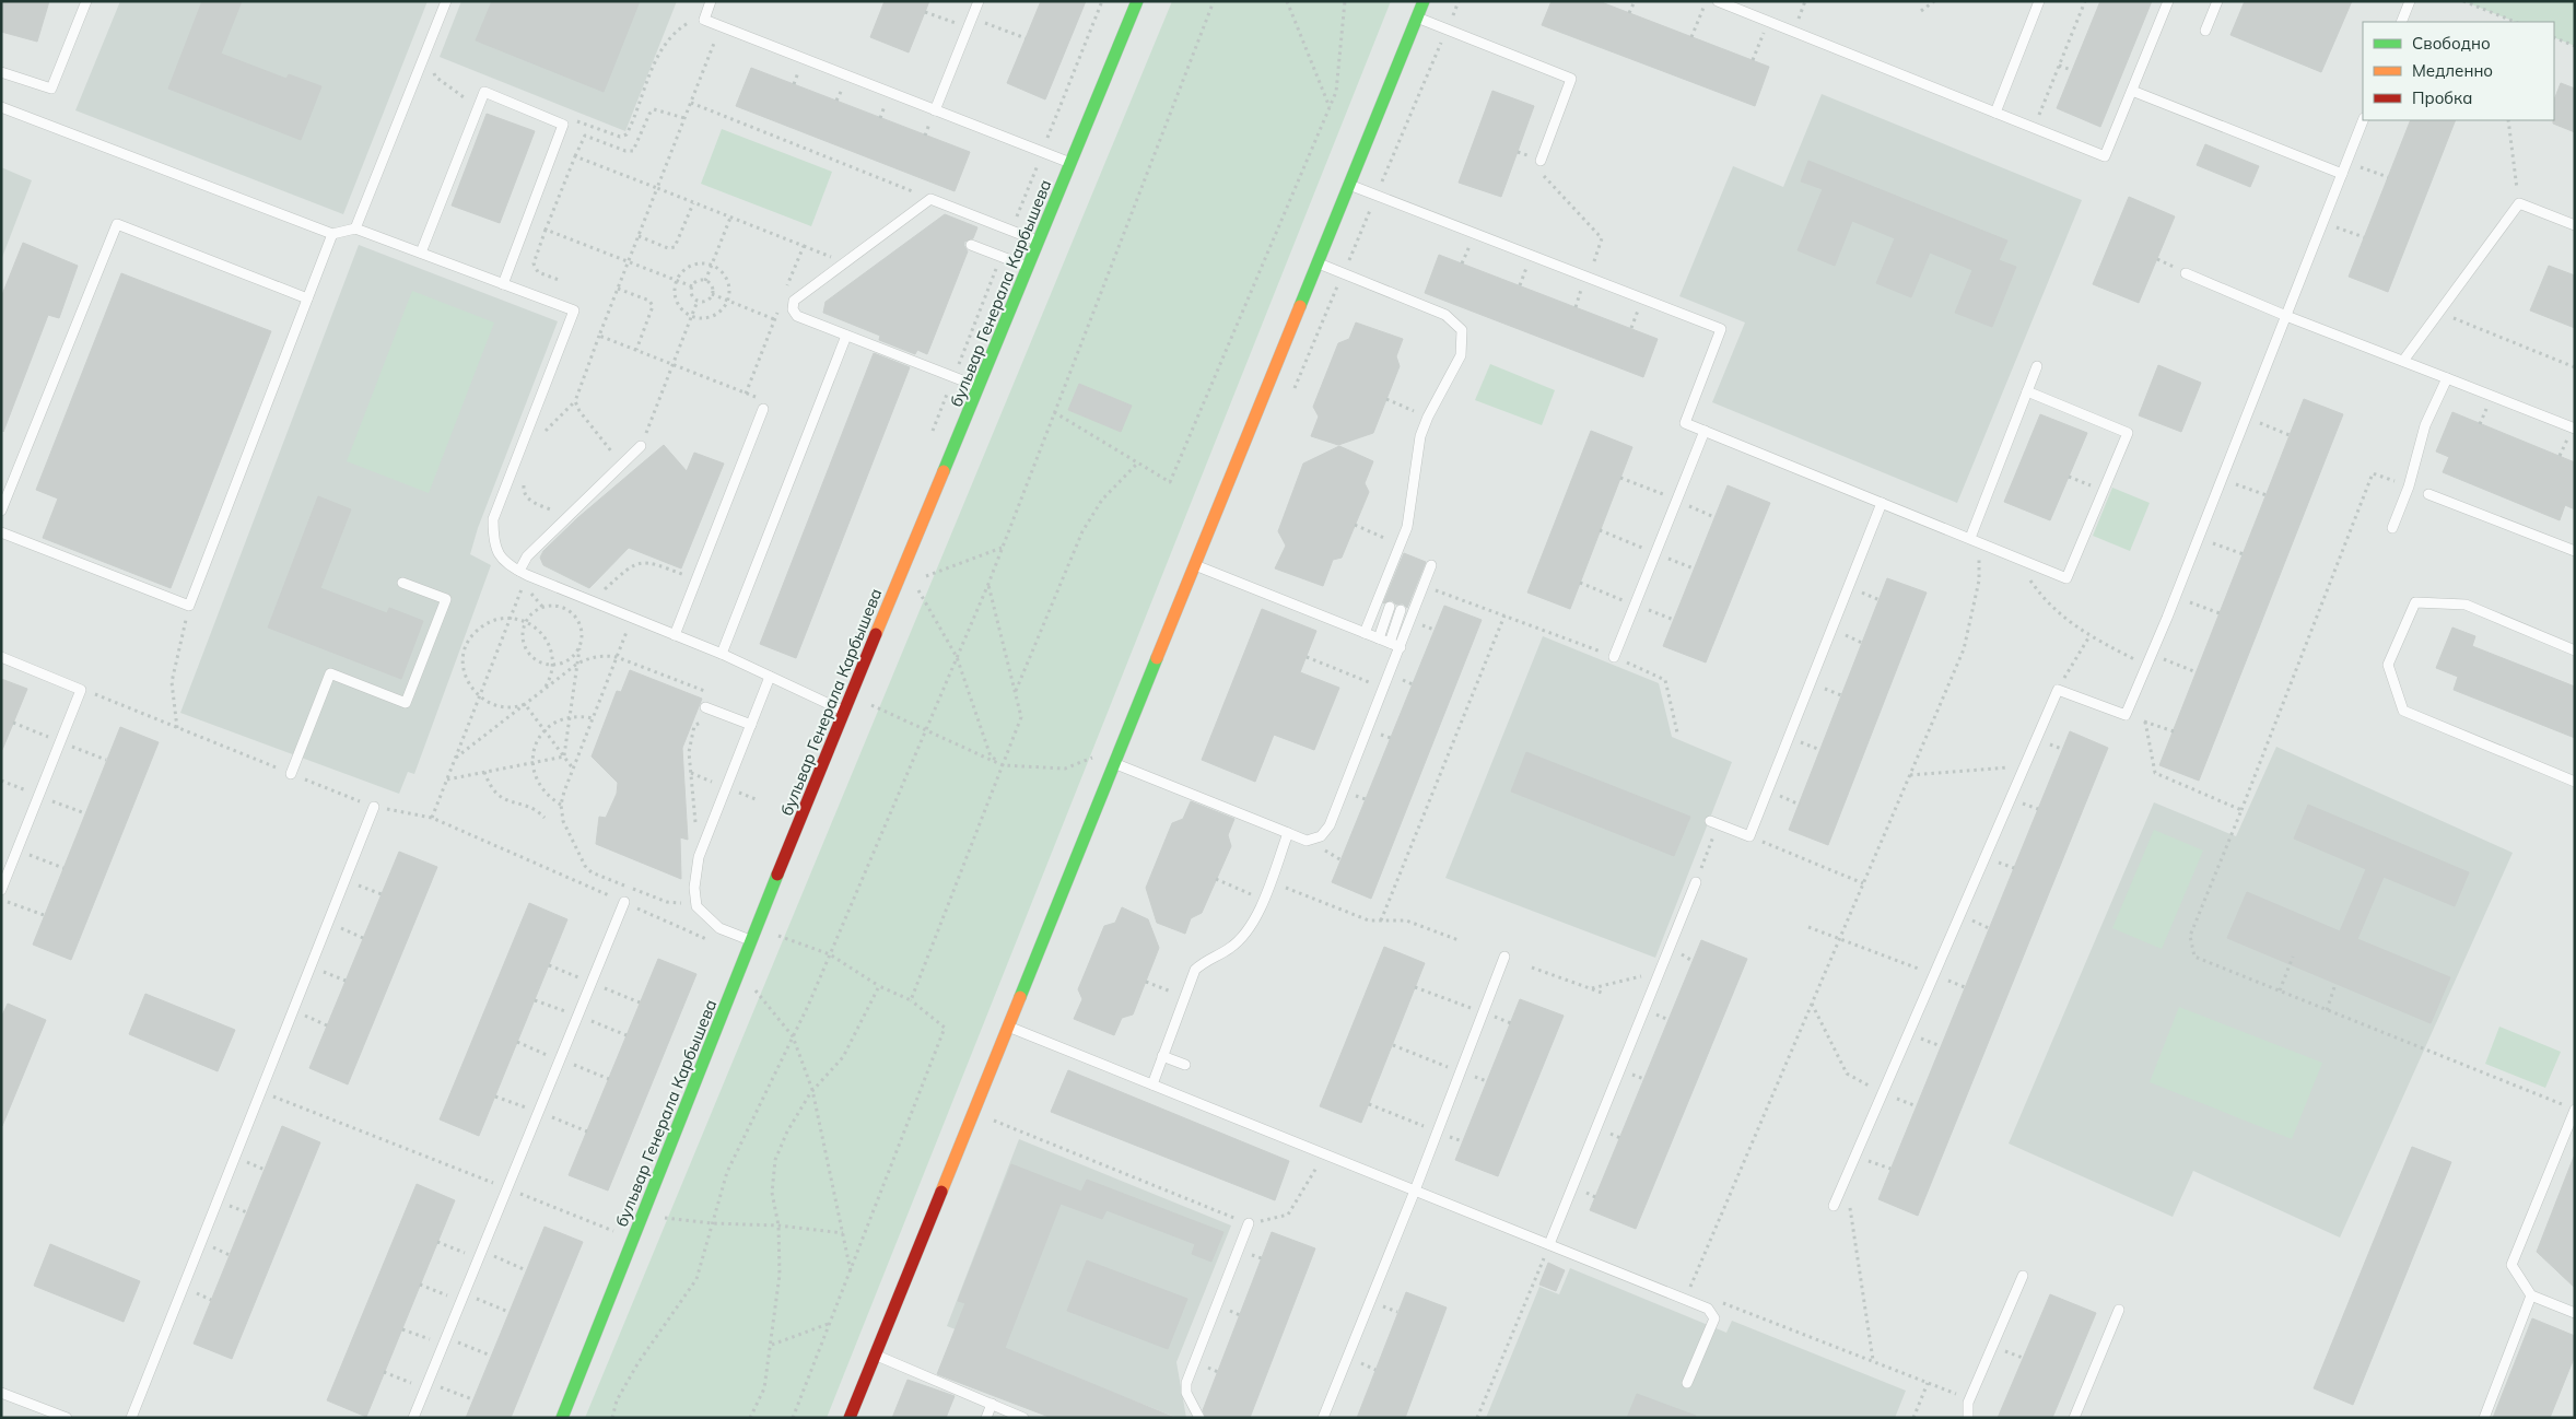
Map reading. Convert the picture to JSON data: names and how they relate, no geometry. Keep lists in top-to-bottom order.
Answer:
{
  "streets": {
    "street": ["бульвар Генерала Карбышева"]
  },
  "legend": ["Свободно", "Медленно", "Пробка"]
}
